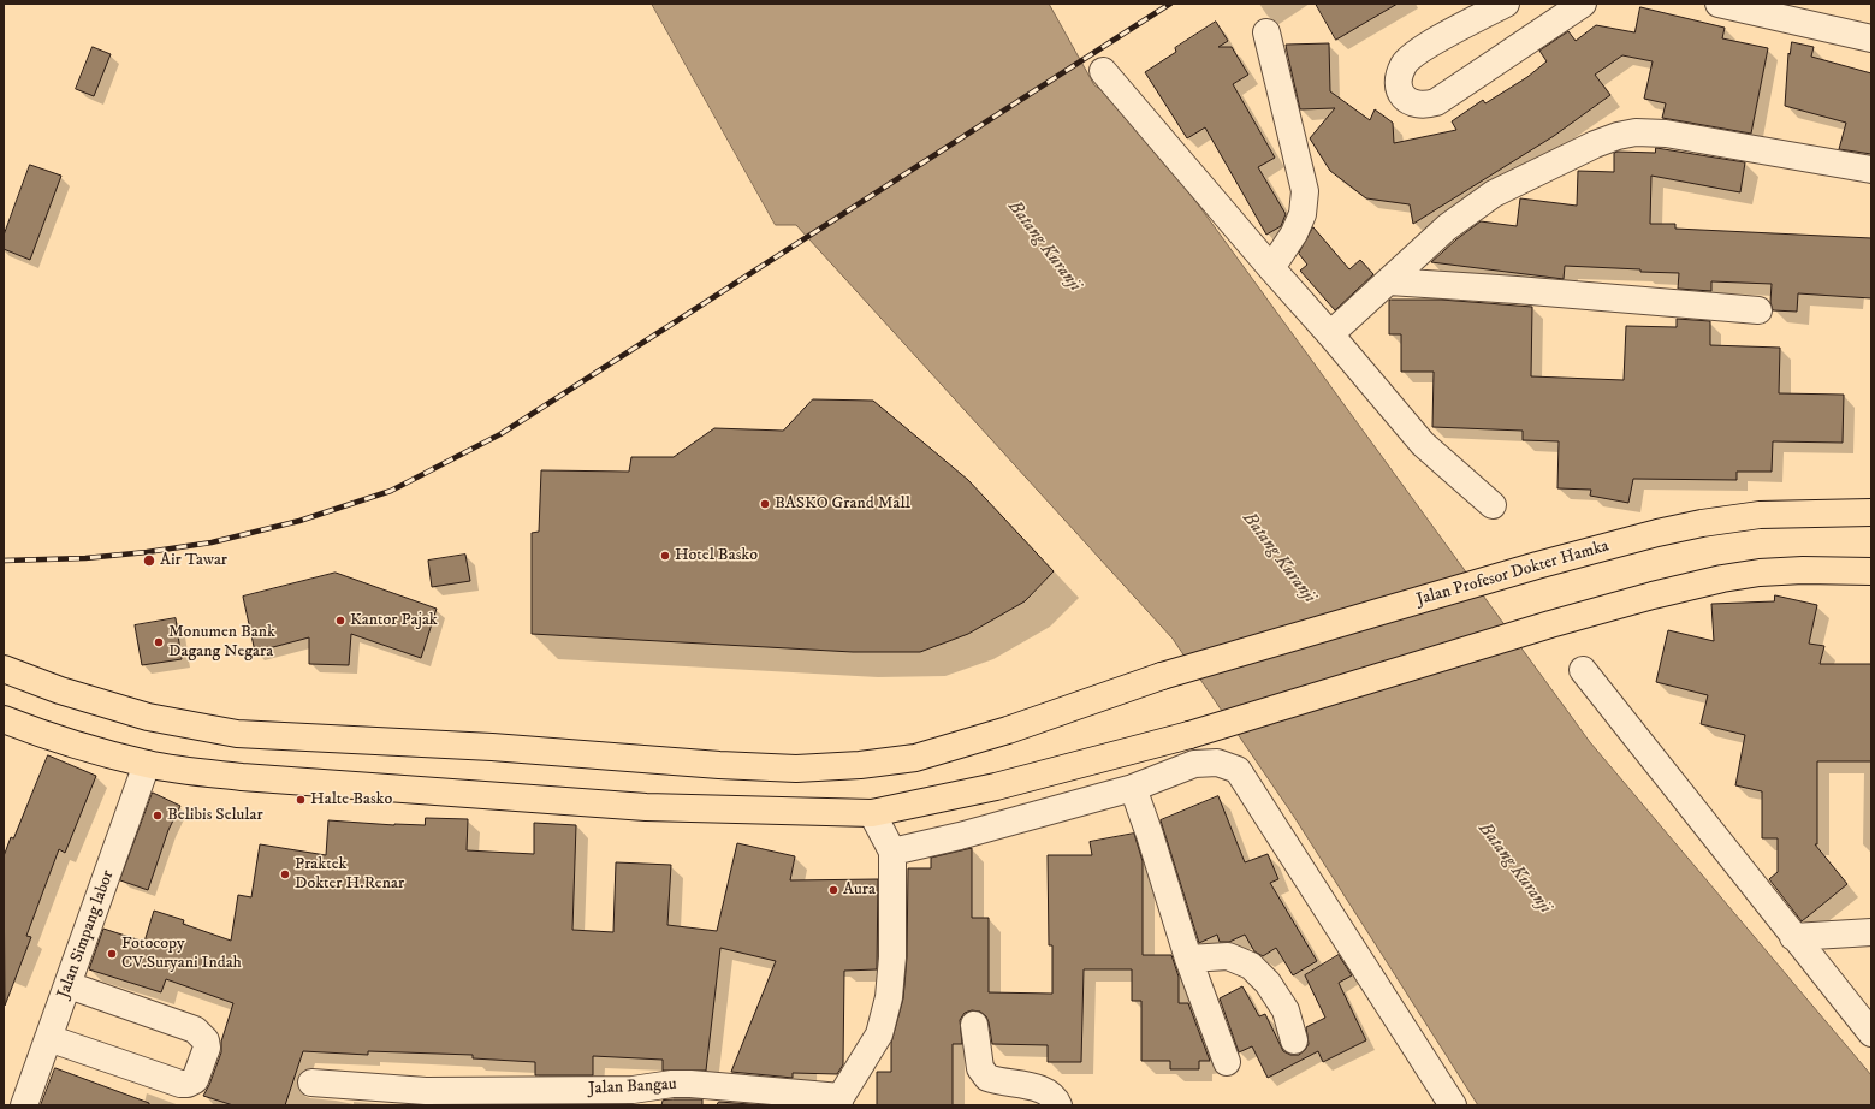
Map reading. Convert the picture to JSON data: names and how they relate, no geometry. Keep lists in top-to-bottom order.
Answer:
{
  "streets": {
    "main road": ["Jalan Profesor Dokter Hamka"],
    "street": ["Jalan Simpang labor", "Jalan Bangau"]
  },
  "water": ["Batang Kuranji"],
  "places": [
    "BASKO Grand Mall",
    "Hotel Basko",
    "Air Tawar",
    "Kantor Pajak",
    "Monumen Bank Dagang Negara",
    "Halte Basko",
    "Belibis Selular",
    "Praktek Dokter H.Renar",
    "Aura",
    "Fotocopy CV.Suryani Indah"
  ]
}
